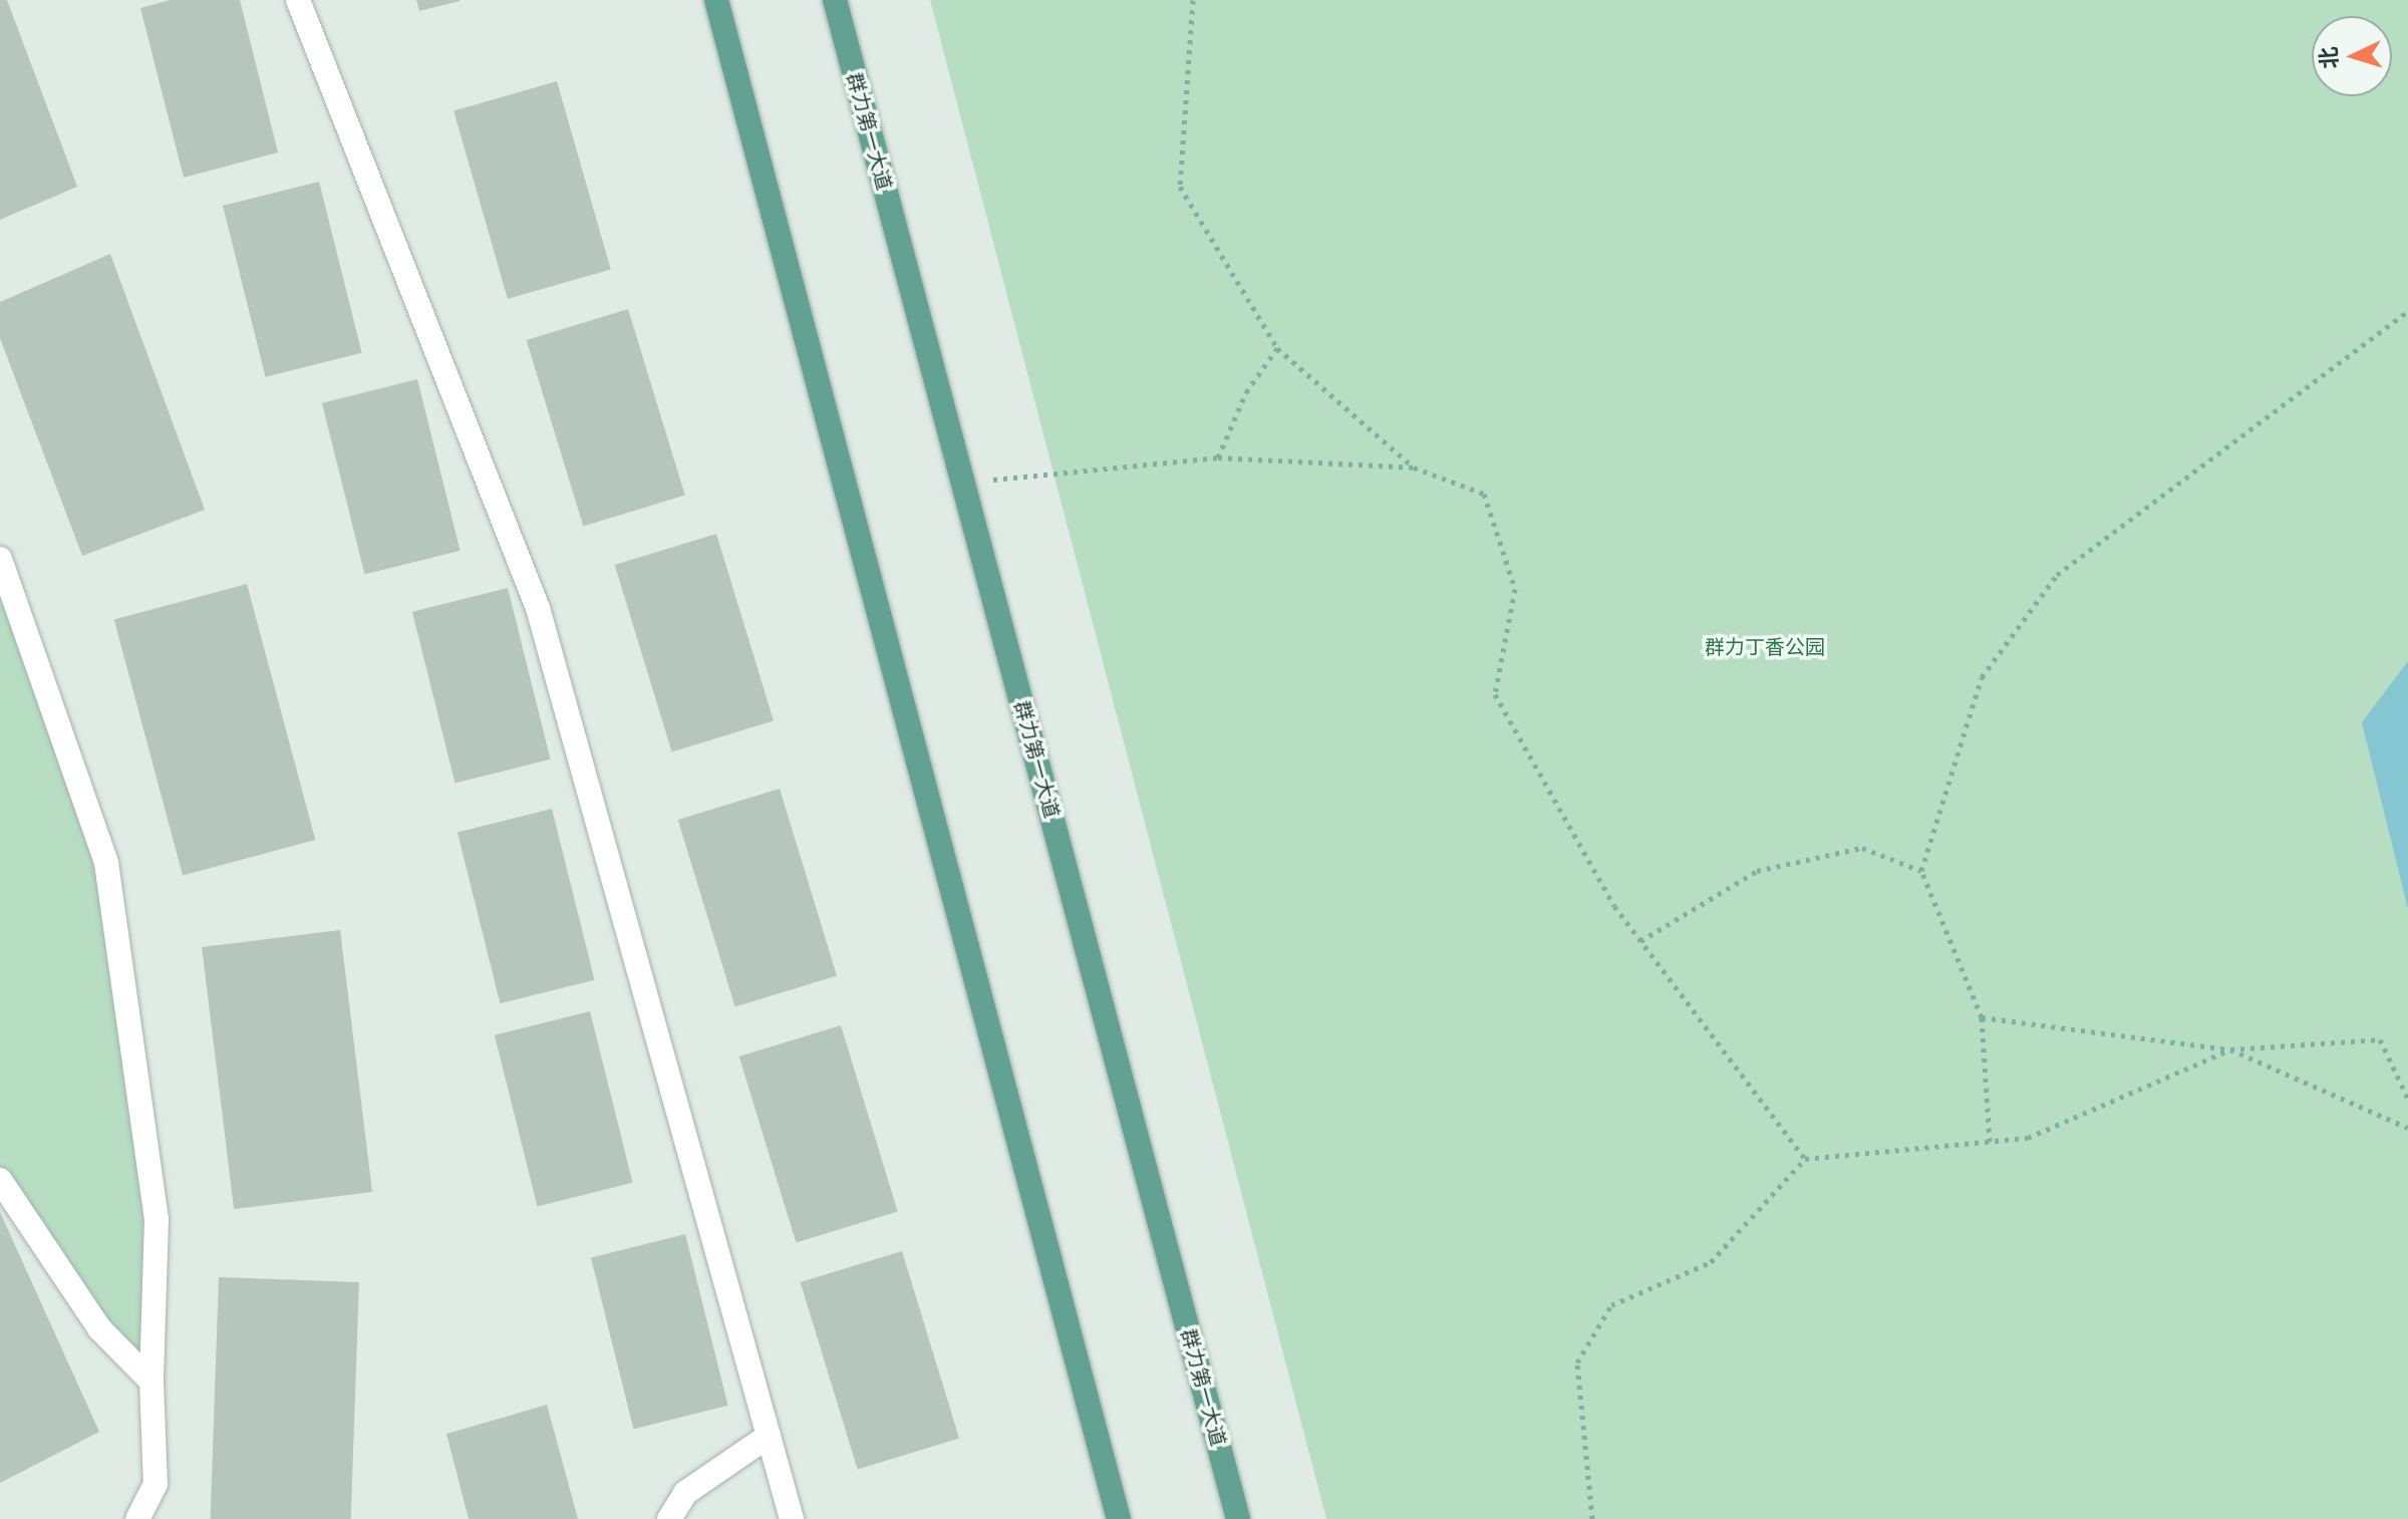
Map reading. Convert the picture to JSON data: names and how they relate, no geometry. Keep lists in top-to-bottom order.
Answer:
{
  "streets": {
    "main road": ["群力第一大道"]
  },
  "parks": ["群力丁香公园"],
  "north": "left"
}
